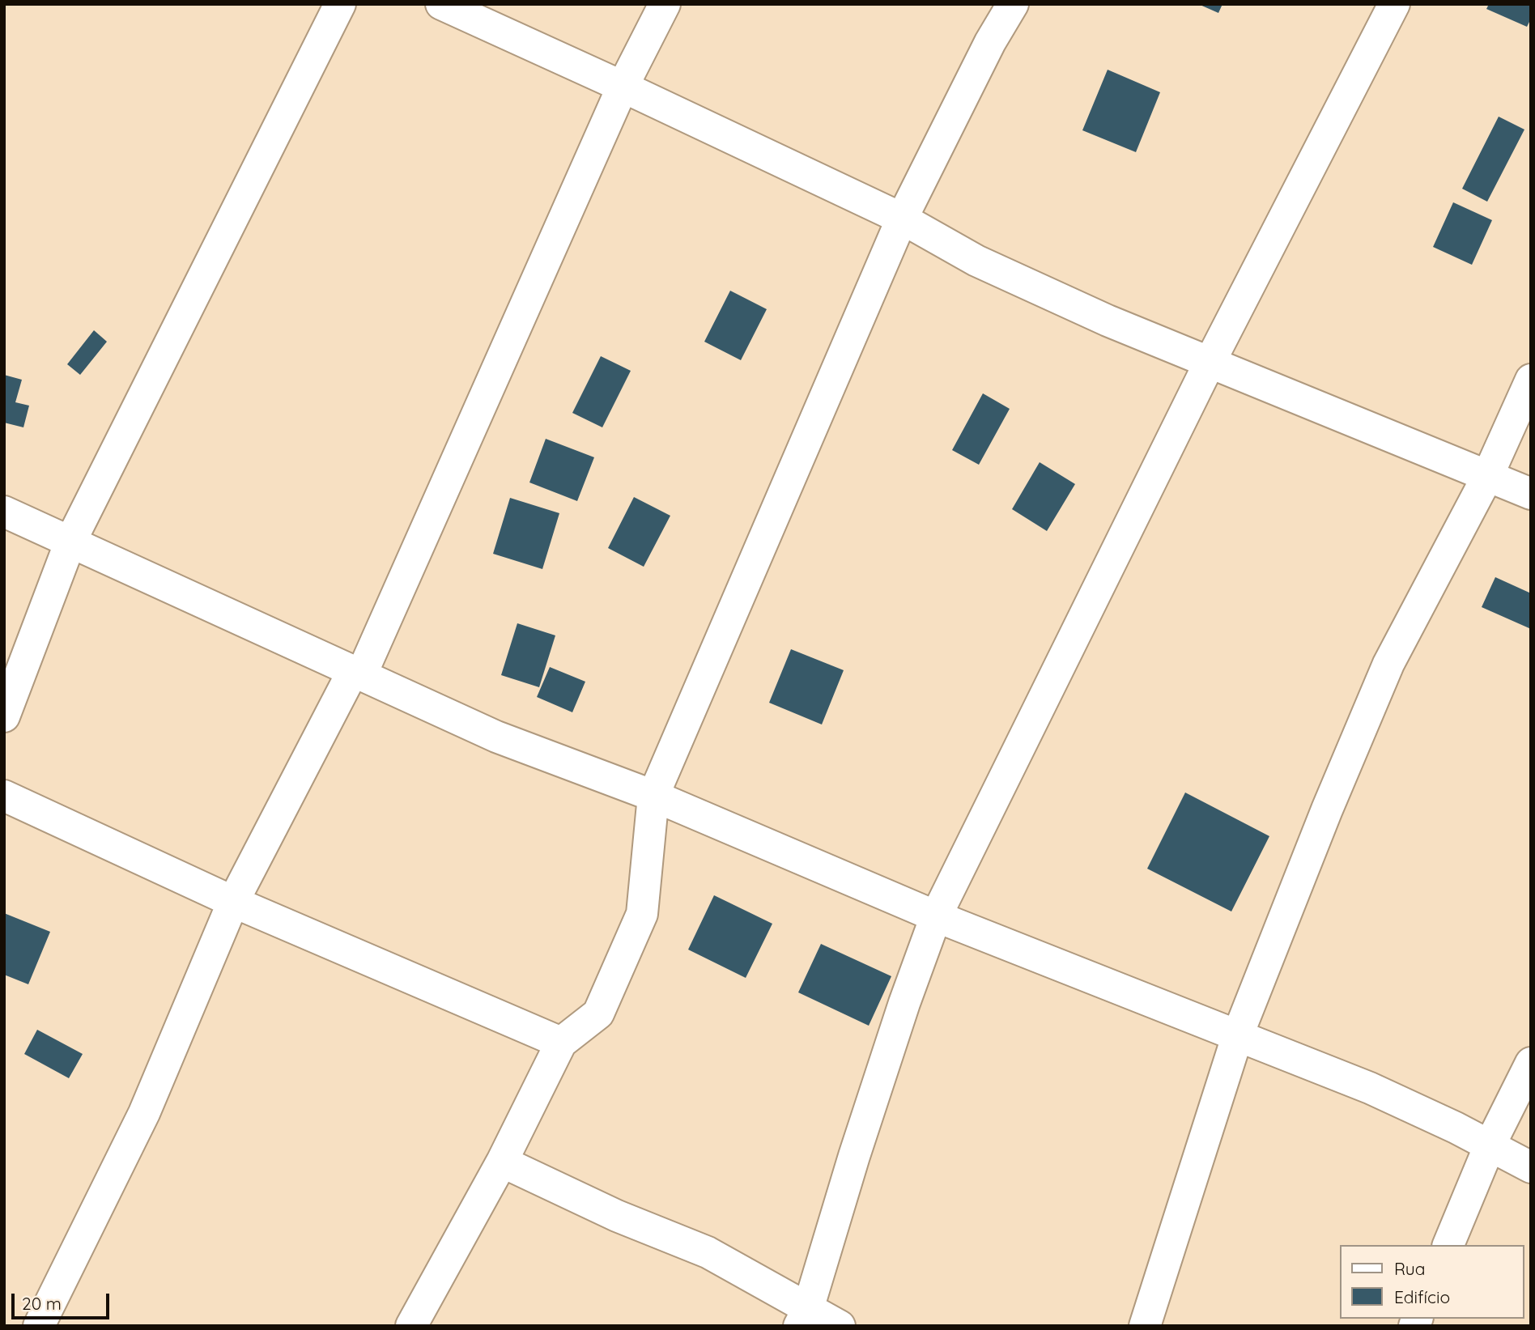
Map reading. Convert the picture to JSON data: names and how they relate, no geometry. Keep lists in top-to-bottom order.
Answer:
{
  "legend": ["Rua", "Edifício"],
  "scale_bar": "20 m"
}
